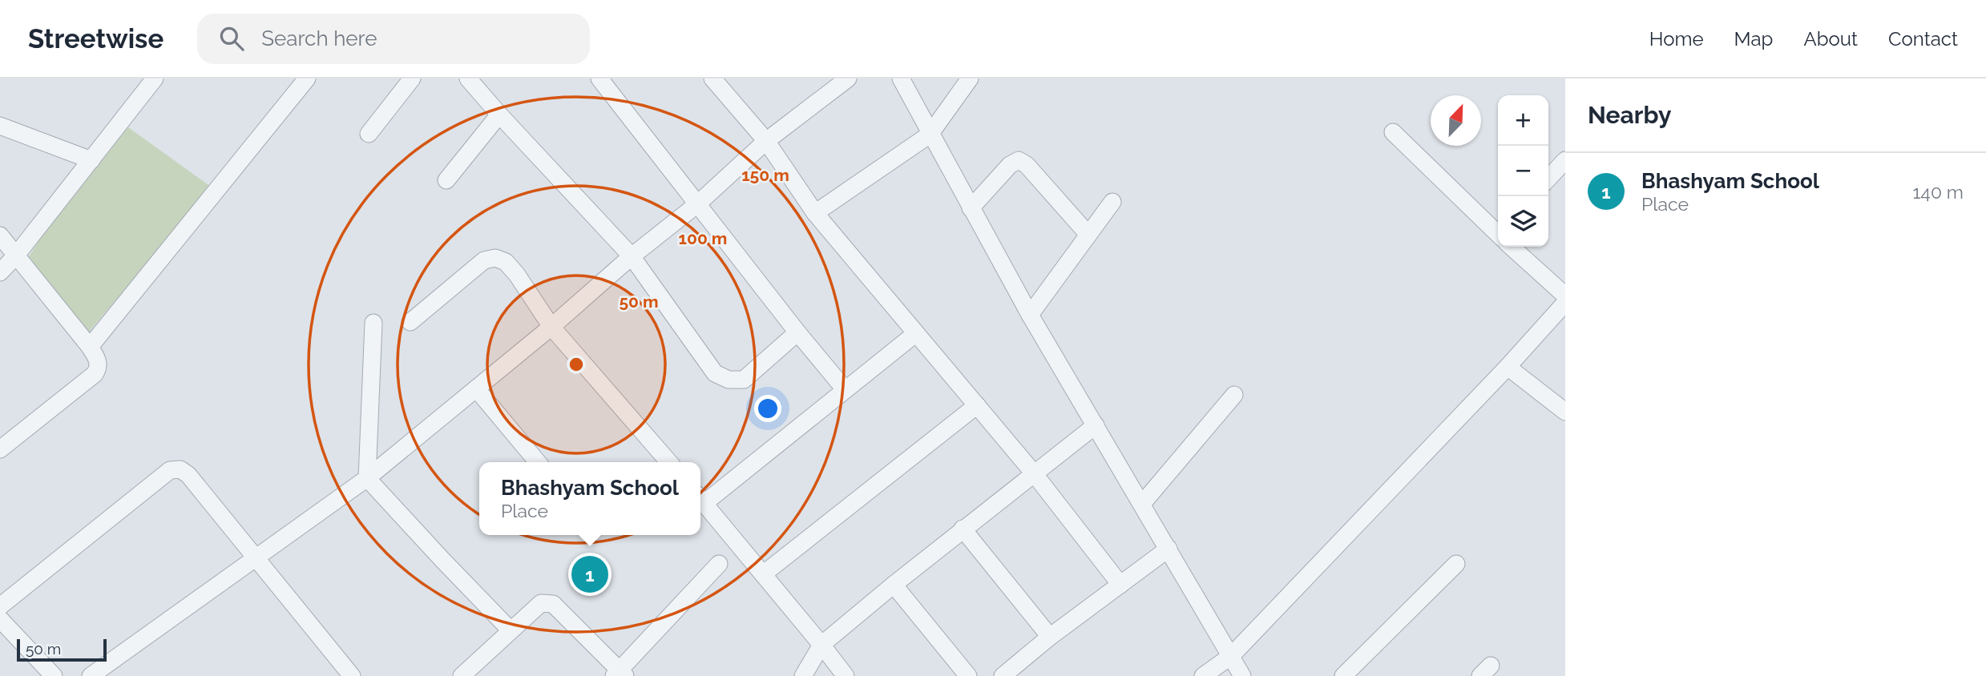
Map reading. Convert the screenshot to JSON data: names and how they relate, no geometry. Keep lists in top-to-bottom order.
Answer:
{
  "scale_bar": "50 m",
  "north": "top right",
  "page": {
    "header": "Streetwise",
    "search": "Search here",
    "nav": [
      "Home",
      "Map",
      "About",
      "Contact"
    ],
    "heading": "Nearby",
    "map_buttons": ["+", "−"],
    "list": [
      {
        "mark": "1",
        "name": "Bhashyam School",
        "note": "Place",
        "value": "140 m"
      }
    ],
    "popup": ["Bhashyam School", "Place"],
    "pins": "1",
    "scale": "50 m"
  },
  "rings": ["150 m", "100 m", "50 m"]
}
